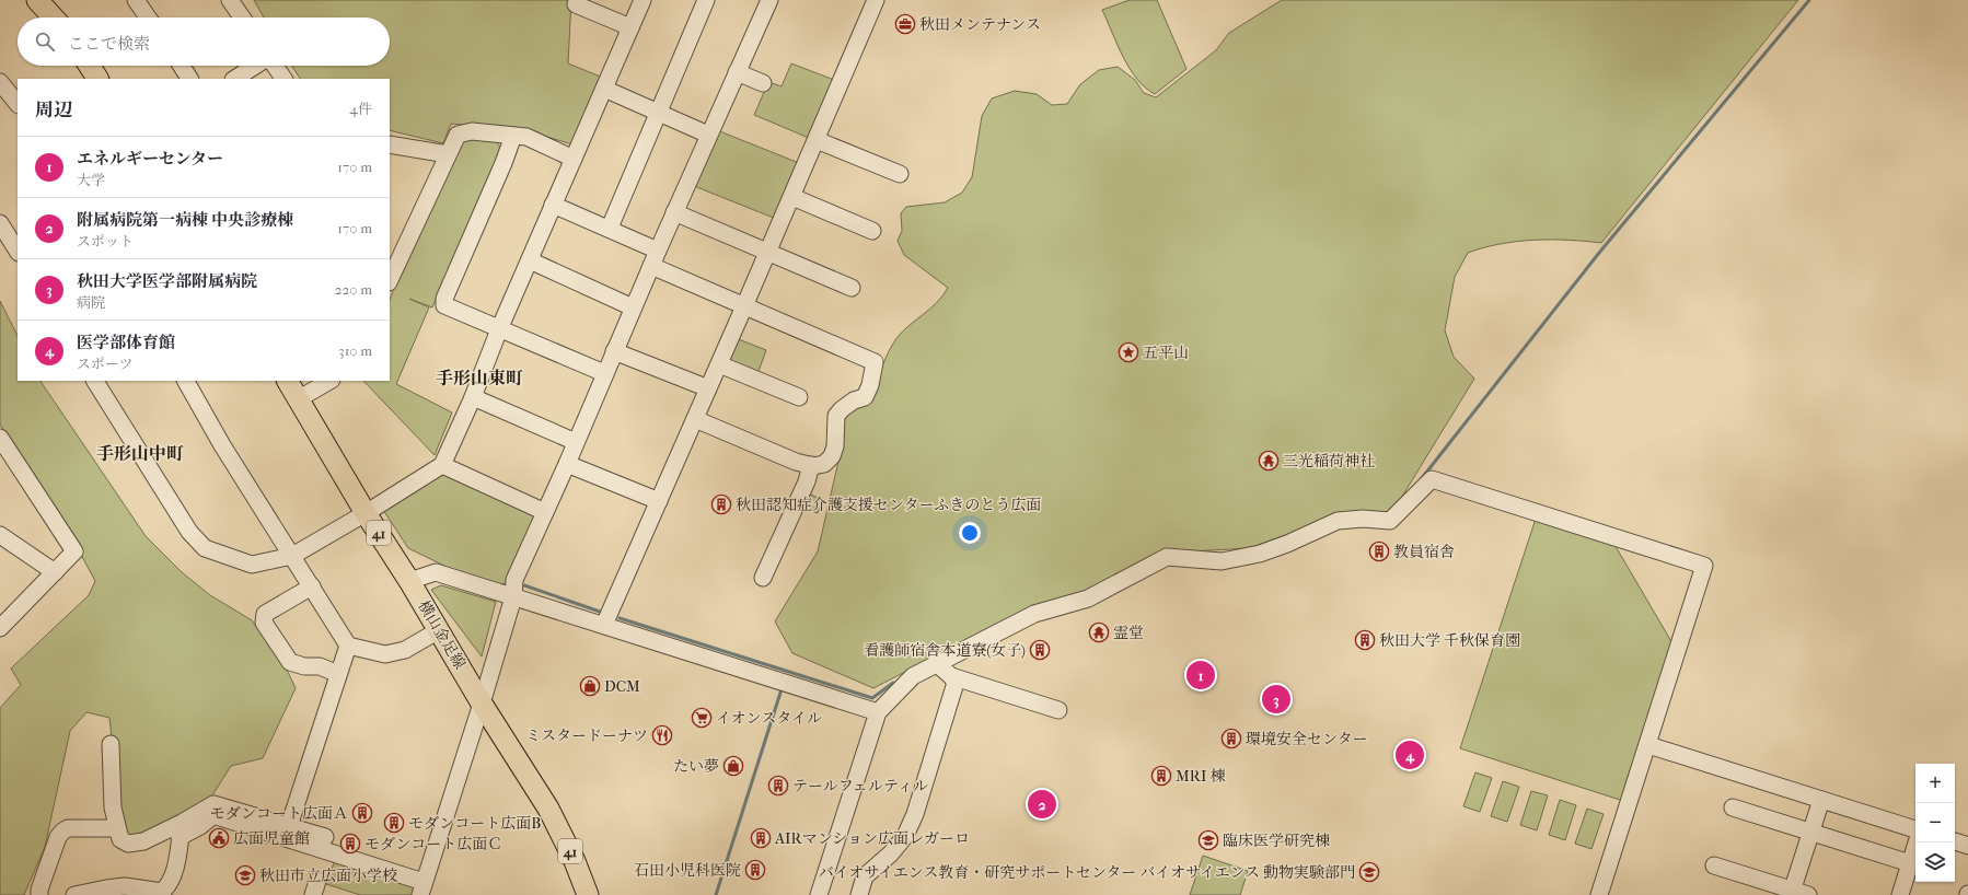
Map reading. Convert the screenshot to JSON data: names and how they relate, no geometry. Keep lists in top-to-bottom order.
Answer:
{
  "streets": {
    "main road": ["41", "横山金足線"]
  },
  "districts": ["手形山東町", "手形山中町"],
  "places": {
    "office": ["秋田メンテナンス"],
    "place": ["五平山"],
    "temple": ["三光稲荷神社", "霊堂"],
    "building": [
      "秋田認知症介護支援センターふきのとう広面",
      "教員宿舎",
      "秋田大学 千秋保育園",
      "看護師宿舎本道寮(女子)",
      "環境安全センター",
      "MRI 棟",
      "テールフェルティル",
      "モダンコート広面Ａ",
      "モダンコート広面B",
      "AIRマンション広面レガーロ",
      "モダンコート広面Ｃ",
      "石田小児科医院"
    ],
    "shop": ["DCM", "たい夢"],
    "supermarket": ["イオンスタイル"],
    "restaurant": ["ミスタードーナツ"],
    "public building": ["広面児童館"],
    "school or university": ["臨床医学研究棟", "バイオサイエンス教育・研究サポートセンター バイオサイエンス 動物実験部門", "秋田市立広面小学校"]
  },
  "page": {
    "search": "ここで検索",
    "heading": ["周辺", "4件"],
    "list": [
      {
        "mark": "1",
        "name": "エネルギーセンター",
        "note": "大学",
        "value": "170 m"
      },
      {
        "mark": "2",
        "name": "附属病院第一病棟 中央診療棟",
        "note": "スポット",
        "value": "170 m"
      },
      {
        "mark": "3",
        "name": "秋田大学医学部附属病院",
        "note": "病院",
        "value": "220 m"
      },
      {
        "mark": "4",
        "name": "医学部体育館",
        "note": "スポーツ",
        "value": "310 m"
      }
    ],
    "pins": [
      "1",
      "3",
      "4",
      "2"
    ],
    "map_buttons": ["+", "−"]
  }
}
